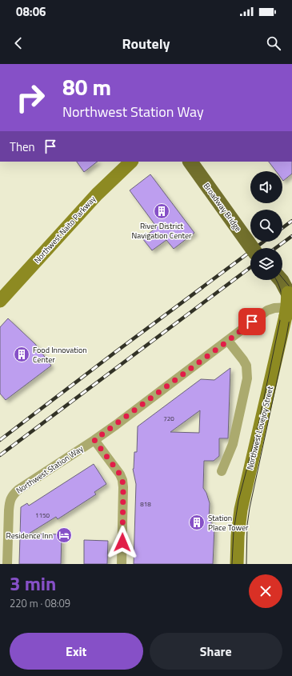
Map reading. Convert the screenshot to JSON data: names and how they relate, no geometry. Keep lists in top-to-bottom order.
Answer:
{
  "streets": {
    "main road": ["Broadway Bridge", "Northwest Naito Parkway", "Northwest Lovejoy Street"],
    "street": ["Northwest Station Way"]
  },
  "crossings": [
    ["Northwest Lovejoy Street", "Northwest Station Way"]
  ],
  "places": {
    "building": ["River District Navigation Center", "Food Innovation Center", "Station Place Tower"],
    "hotel": ["Residence Inn"]
  },
  "house_numbers": ["720", "818", "1150"],
  "page": {
    "status": "08:06",
    "header": "Routely",
    "turn": ["80 m", "Northwest Station Way"],
    "then": "Then",
    "heading": ["3 min", "220 m · 08:09"],
    "buttons": ["Exit", "Share"]
  }
}
